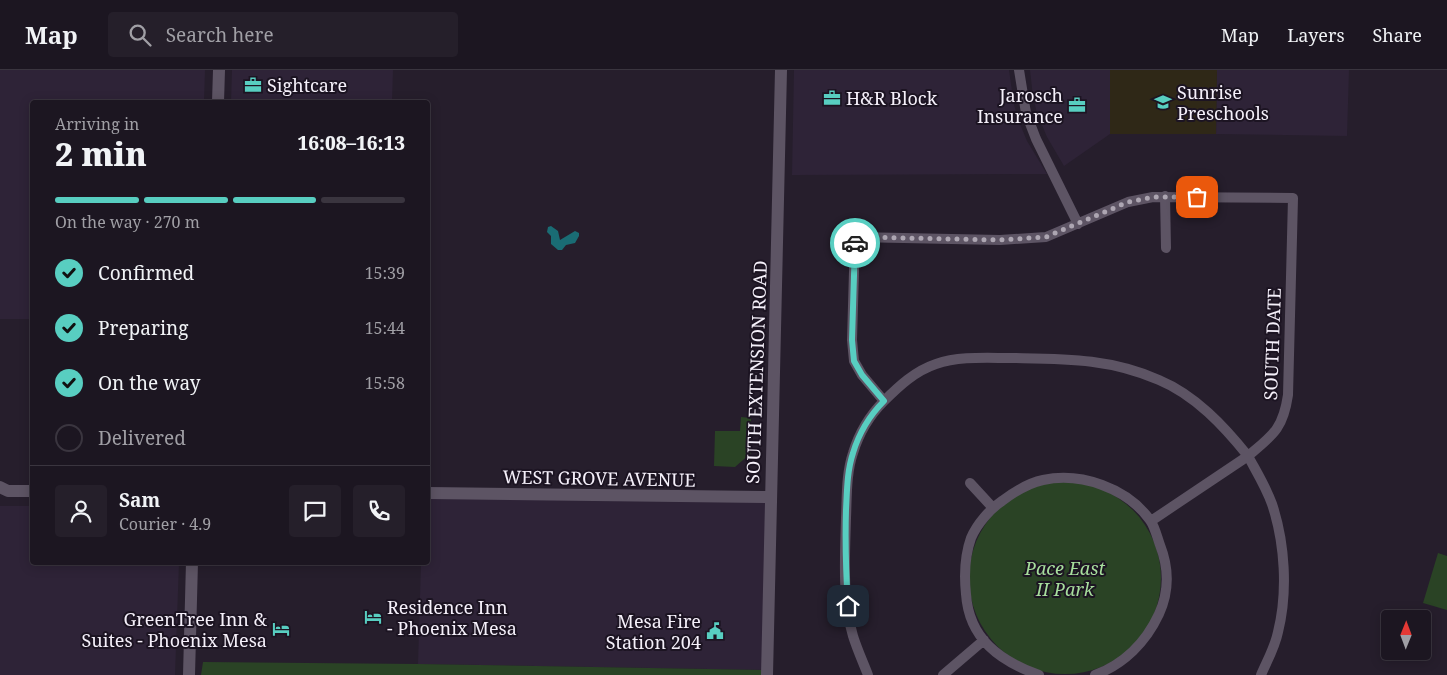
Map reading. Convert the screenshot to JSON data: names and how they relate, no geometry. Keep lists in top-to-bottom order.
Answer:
{
  "streets": {
    "street": ["SOUTH DATE", "SOUTH EXTENSION ROAD", "WEST GROVE AVENUE"]
  },
  "crossings": [
    ["SOUTH EXTENSION ROAD", "WEST GROVE AVENUE"]
  ],
  "parks": ["Pace East II Park"],
  "places": {
    "office": ["Sightcare", "H&R Block", "Jarosch Insurance"],
    "school or university": ["Sunrise Preschools"],
    "hotel": ["Residence Inn - Phoenix Mesa", "GreenTree Inn & Suites - Phoenix Mesa"],
    "public building": ["Mesa Fire Station 204"]
  },
  "north": "top",
  "page": {
    "header": "Map",
    "search": "Search here",
    "nav": ["Map", "Layers", "Share"],
    "heading": ["2 min", "Arriving in", "16:08–16:13"],
    "panel": ["Sam", "Courier · 4.9"],
    "bar": "On the way · 270 m",
    "list": [
      ["Confirmed", "15:39"],
      ["Preparing", "15:44"],
      ["On the way", "15:58"],
      "Delivered"
    ]
  }
}
